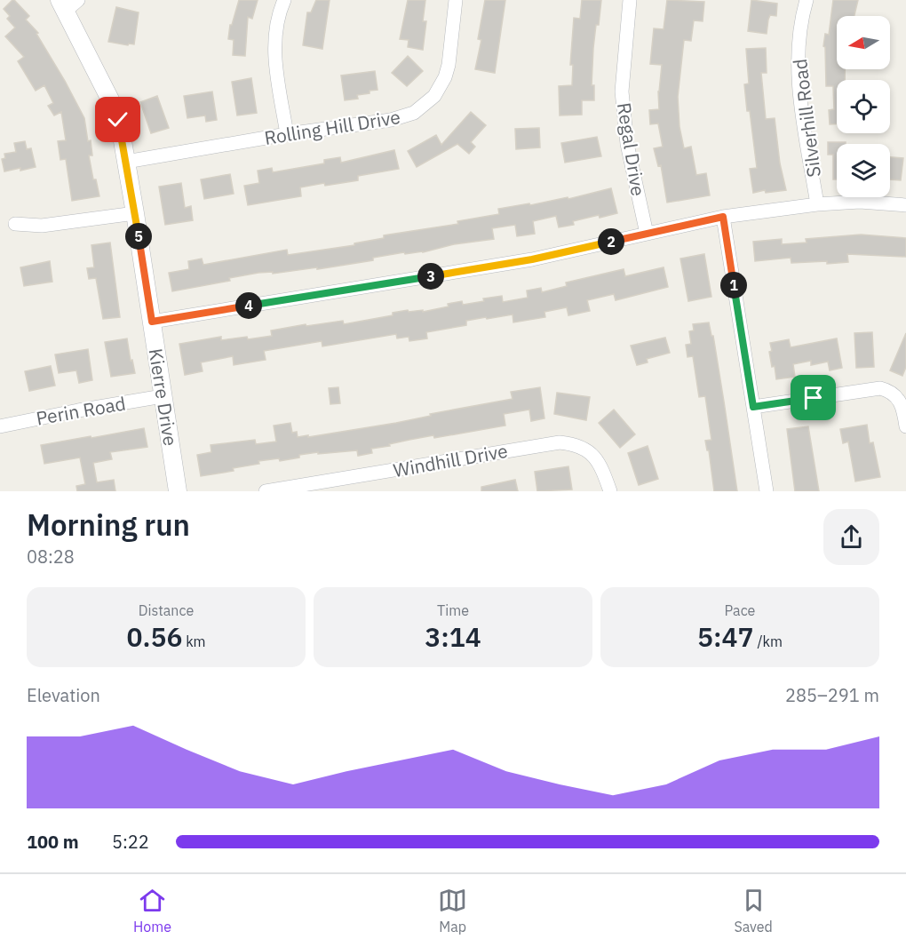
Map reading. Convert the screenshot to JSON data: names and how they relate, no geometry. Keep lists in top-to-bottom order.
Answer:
{
  "streets": {
    "street": [
      "Silverhill Road",
      "Rolling Hill Drive",
      "Regal Drive",
      "Kierre Drive",
      "Perin Road",
      "Windhill Drive"
    ]
  },
  "crossings": [
    ["Rolling Hill Drive", "Kierre Drive"],
    ["Kierre Drive", "Perin Road"]
  ],
  "north": "left",
  "page": {
    "pins": [
      "5",
      "2",
      "3",
      "1",
      "4"
    ],
    "heading": ["Morning run", "08:28"],
    "stats": [
      ["Distance", "0.56 km"],
      ["Time", "3:14"],
      ["Pace", "5:47 /km"]
    ],
    "chart": ["Elevation", "285–291 m"],
    "list": [
      {
        "name": "100 m",
        "note": "5:22"
      }
    ],
    "tabs": ["Home", "Map", "Saved"]
  }
}
